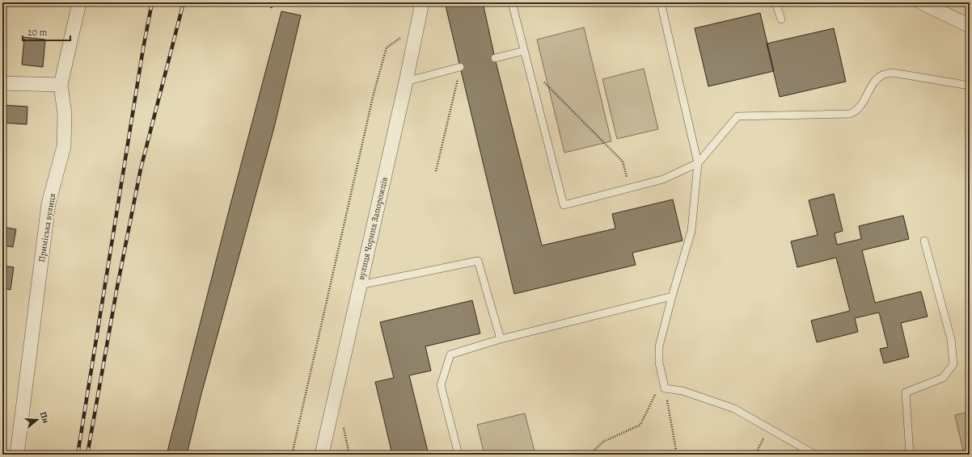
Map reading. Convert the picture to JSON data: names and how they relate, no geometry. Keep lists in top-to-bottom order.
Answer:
{
  "streets": {
    "street": ["Приміська вулиця", "вулиця Чорних Запорожців"]
  },
  "scale_bar": "20 m",
  "north": "right"
}
